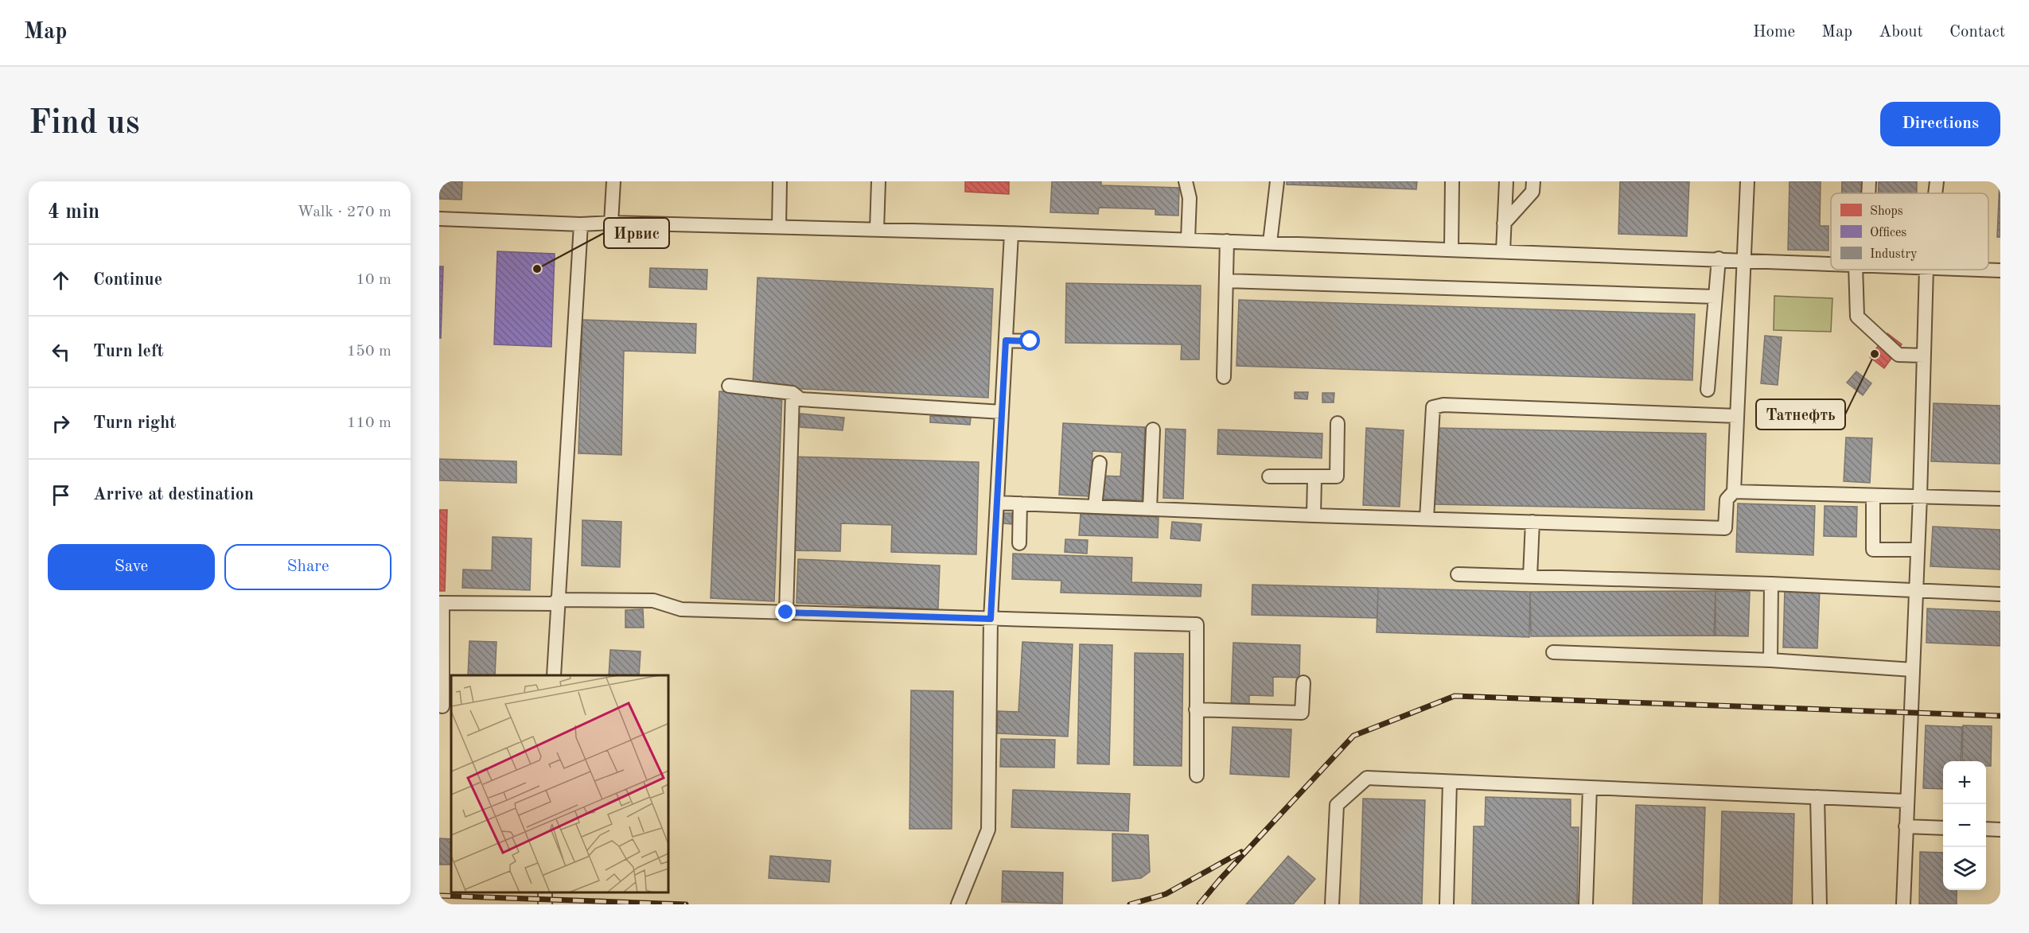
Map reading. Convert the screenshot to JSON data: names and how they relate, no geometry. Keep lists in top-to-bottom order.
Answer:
{
  "places": ["Ирвис", "Татнефть"],
  "legend": ["Shops", "Offices", "Industry"],
  "page": {
    "header": "Map",
    "nav": [
      "Home",
      "Map",
      "About",
      "Contact"
    ],
    "buttons": [
      "Directions",
      ["Save", "Share"]
    ],
    "title": "Find us",
    "heading": ["4 min", "Walk · 270 m"],
    "list": [
      ["Continue", "10 m"],
      ["Turn left", "150 m"],
      ["Turn right", "110 m"],
      "Arrive at destination"
    ],
    "map_buttons": ["+", "−"]
  }
}
